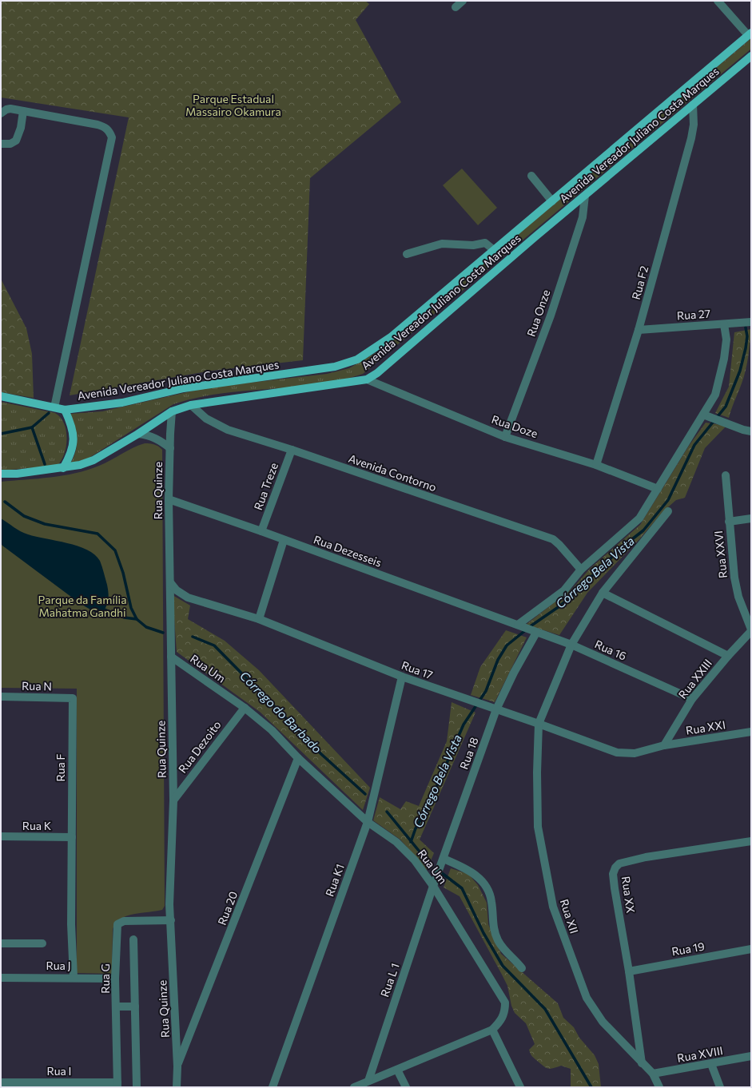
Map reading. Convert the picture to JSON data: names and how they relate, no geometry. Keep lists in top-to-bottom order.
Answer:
{
  "streets": {
    "main road": ["Avenida Vereador Juliano Costa Marques"],
    "street": [
      "Rua F2",
      "Rua Onze",
      "Rua 27",
      "Rua Doze",
      "Avenida Contorno",
      "Rua Treze",
      "Rua Quinze",
      "Rua Dezesseis",
      "Rua XXVI",
      "Rua 16",
      "Rua Um",
      "Rua 17",
      "Rua XXIII",
      "Rua N",
      "Rua XXI",
      "Rua Dezoito",
      "Rua 18",
      "Rua F",
      "Rua K",
      "Rua K1",
      "Rua XX",
      "Rua 20",
      "Rua XII",
      "Rua 19",
      "Rua J",
      "Rua G",
      "Rua L 1",
      "Rua XVIII",
      "Rua I"
    ]
  },
  "crossings": [
    ["Avenida Vereador Juliano Costa Marques", "Rua F2"],
    ["Avenida Vereador Juliano Costa Marques", "Rua Onze"],
    ["Avenida Vereador Juliano Costa Marques", "Rua Doze"],
    ["Avenida Vereador Juliano Costa Marques", "Avenida Contorno"],
    ["Avenida Vereador Juliano Costa Marques", "Rua Quinze"],
    ["Rua F2", "Rua 27"],
    ["Rua F2", "Rua Doze"],
    ["Rua Onze", "Rua Doze"],
    ["Avenida Contorno", "Rua Treze"],
    ["Rua Treze", "Rua Dezesseis"],
    ["Rua Quinze", "Rua Dezesseis"],
    ["Rua Quinze", "Rua Um"],
    ["Rua Quinze", "Rua 17"],
    ["Rua Quinze", "Rua Dezoito"],
    ["Rua Quinze", "Rua 20"],
    ["Rua Quinze", "Rua G"],
    ["Rua Dezesseis", "Rua 16"],
    ["Rua XXVI", "Rua XXIII"],
    ["Rua 16", "Rua XXIII"],
    ["Rua 16", "Rua 18"],
    ["Rua Um", "Rua Dezoito"],
    ["Rua Um", "Rua 18"],
    ["Rua Um", "Rua K1"],
    ["Rua Um", "Rua 20"],
    ["Rua Um", "Rua L 1"],
    ["Rua 17", "Rua XXIII"],
    ["Rua 17", "Rua XXI"],
    ["Rua 17", "Rua 18"],
    ["Rua 17", "Rua K1"],
    ["Rua 17", "Rua XII"],
    ["Rua XXIII", "Rua XXI"],
    ["Rua N", "Rua F"],
    ["Rua 18", "Rua L 1"],
    ["Rua F", "Rua K"],
    ["Rua F", "Rua J"],
    ["Rua XX", "Rua XII"],
    ["Rua XX", "Rua 19"],
    ["Rua XII", "Rua XVIII"],
    ["Rua J", "Rua G"],
    ["Rua G", "Rua I"]
  ],
  "water": ["Córrego Bela Vista", "Córrego do Barbado"],
  "parks": ["Parque Estadual Massairo Okamura", "Parque da Família Mahatma Gandhi"]
}
